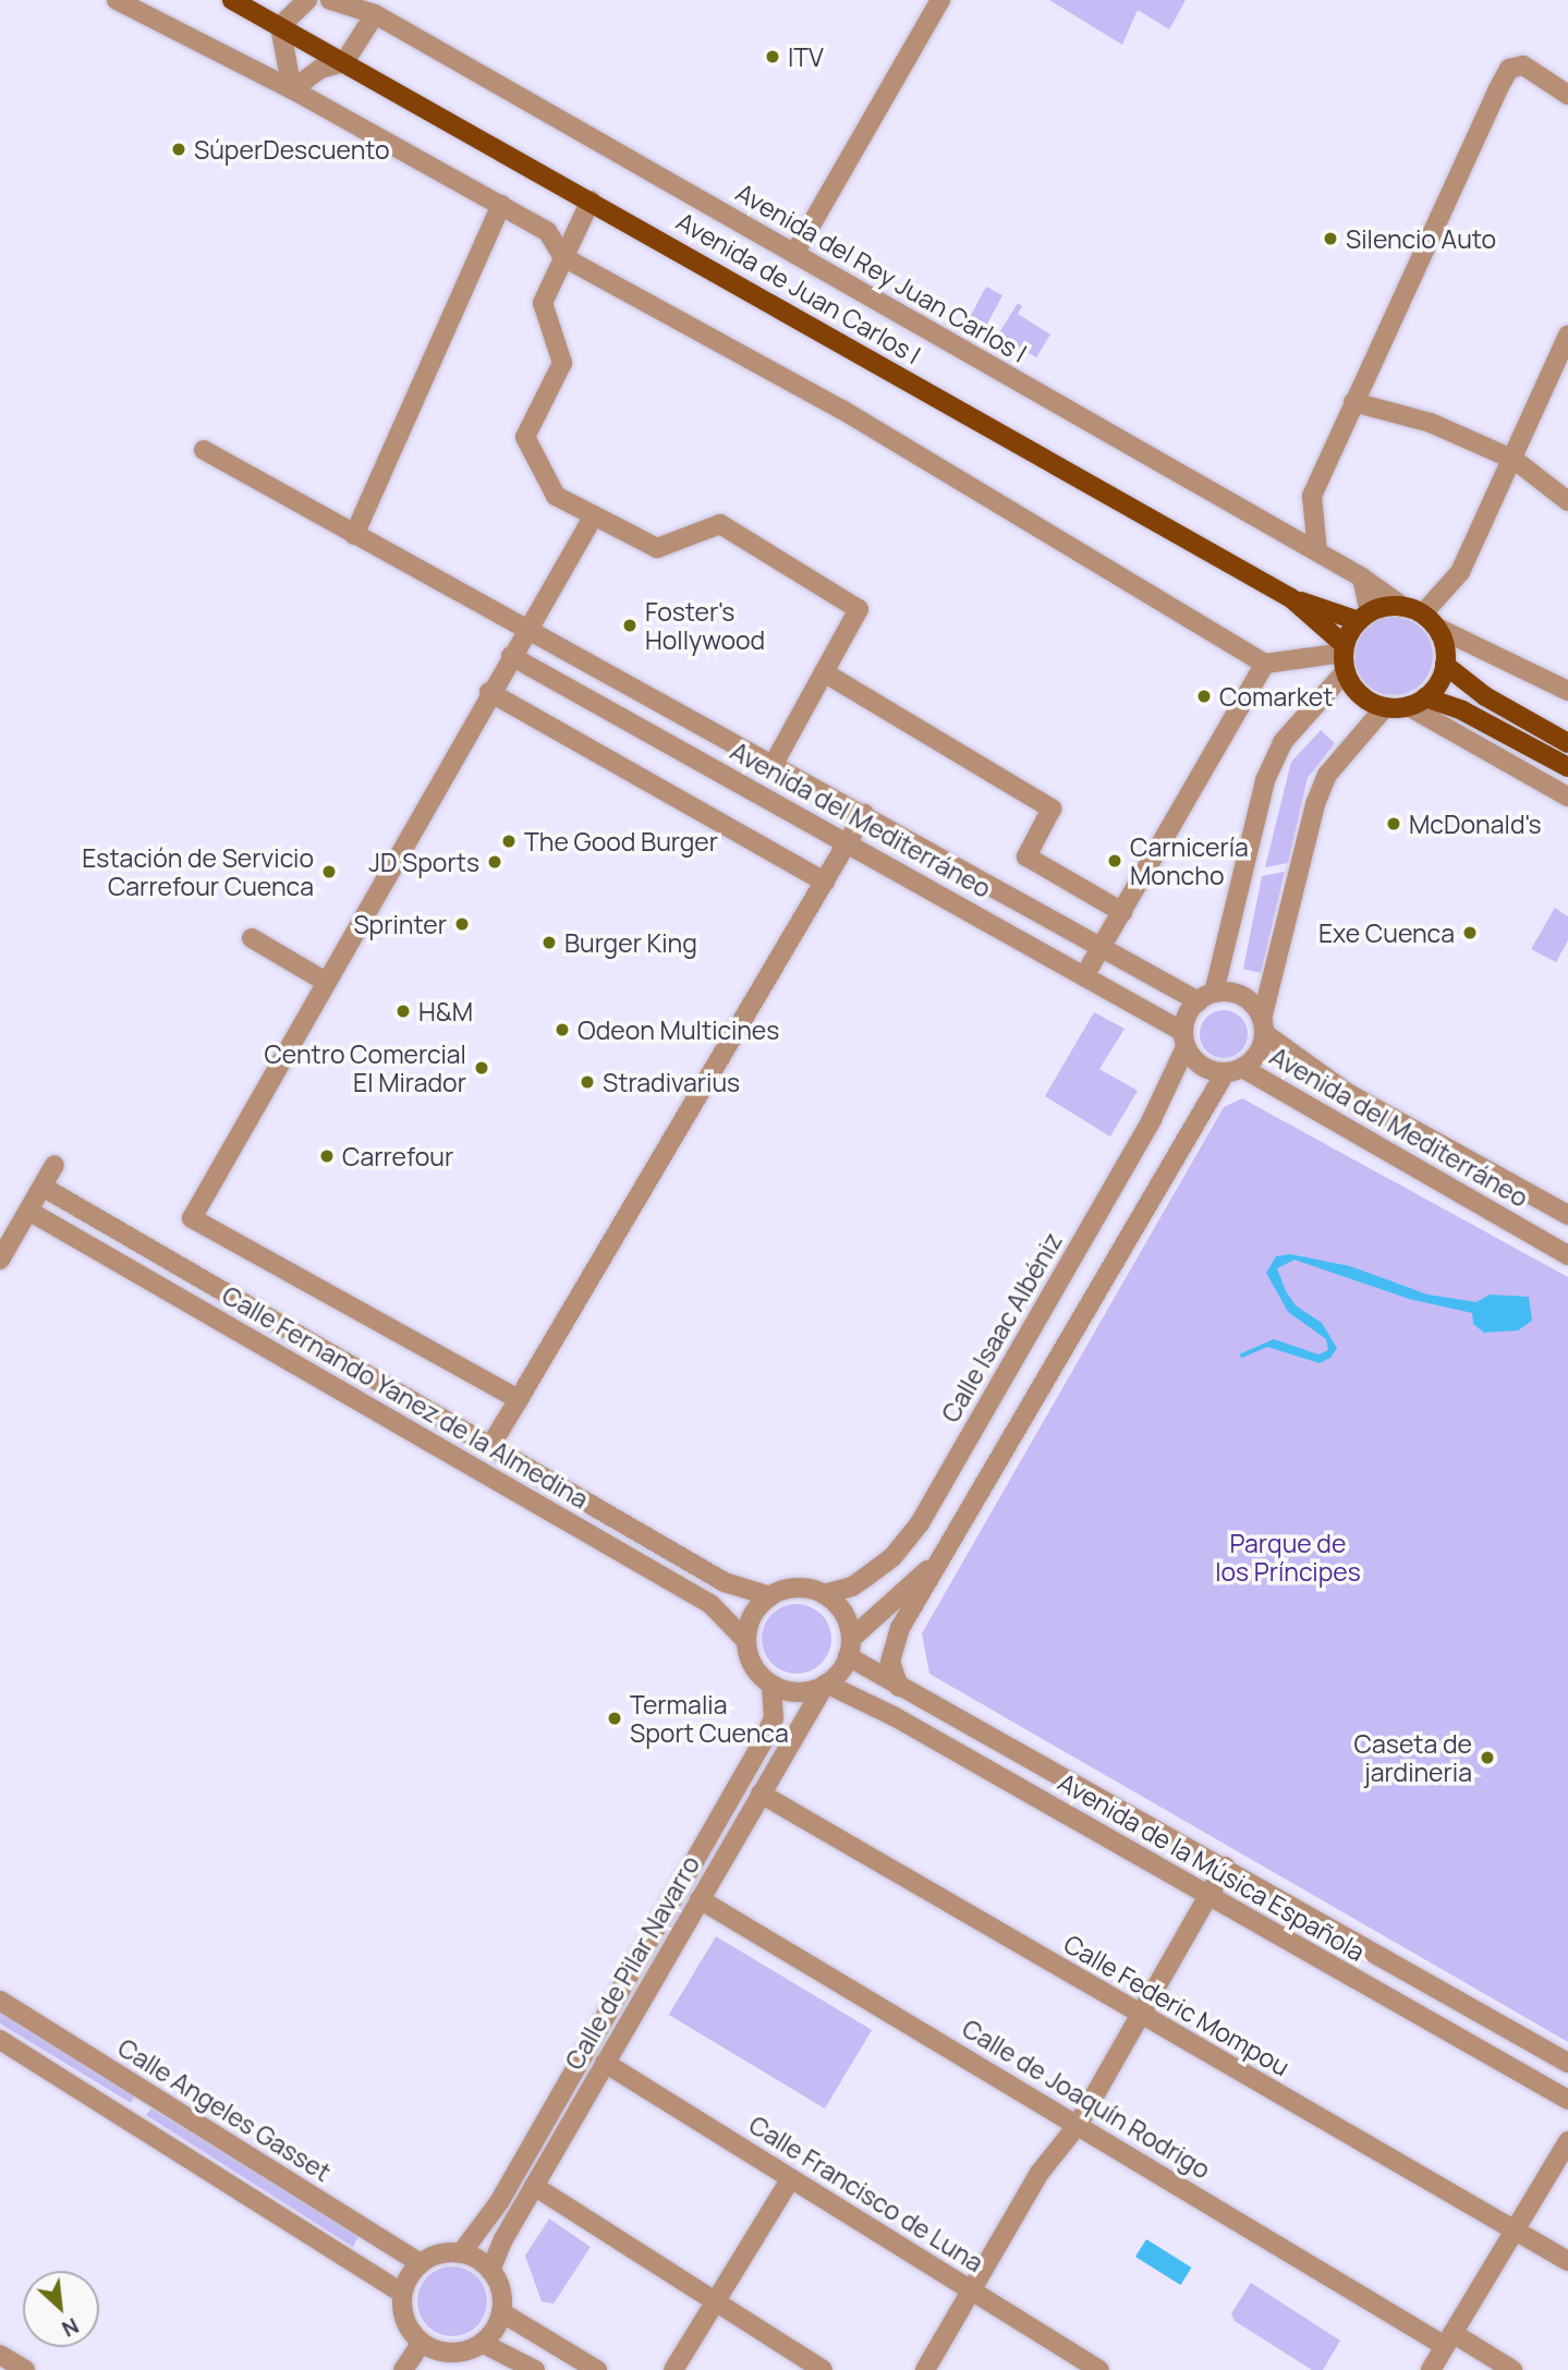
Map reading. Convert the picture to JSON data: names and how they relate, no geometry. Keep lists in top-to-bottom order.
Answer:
{
  "streets": {
    "main road": ["Avenida de Juan Carlos I"],
    "street": [
      "Avenida del Rey Juan Carlos I",
      "Avenida del Mediterráneo",
      "Calle Isaac Albéniz",
      "Calle Fernando Yanez de la Almedina",
      "Avenida de la Música Española",
      "Calle de Pilar Navarro",
      "Calle Federic Mompou",
      "Calle de Joaquín Rodrigo",
      "Calle Angeles Gasset",
      "Calle Francisco de Luna"
    ]
  },
  "crossings": [
    ["Avenida del Rey Juan Carlos I", "Avenida del Mediterráneo"],
    ["Avenida del Mediterráneo", "Calle Isaac Albéniz"],
    ["Calle Isaac Albéniz", "Calle Fernando Yanez de la Almedina"],
    ["Calle Isaac Albéniz", "Avenida de la Música Española"],
    ["Calle Isaac Albéniz", "Calle de Pilar Navarro"],
    ["Calle Fernando Yanez de la Almedina", "Avenida de la Música Española"],
    ["Calle Fernando Yanez de la Almedina", "Calle de Pilar Navarro"],
    ["Avenida de la Música Española", "Calle de Pilar Navarro"],
    ["Calle de Pilar Navarro", "Calle Federic Mompou"],
    ["Calle de Pilar Navarro", "Calle de Joaquín Rodrigo"],
    ["Calle de Pilar Navarro", "Calle Angeles Gasset"],
    ["Calle de Pilar Navarro", "Calle Francisco de Luna"]
  ],
  "parks": ["Parque de los Príncipes"],
  "places": [
    "ITV",
    "SúperDescuento",
    "Silencio Auto",
    "Foster's Hollywood",
    "Comarket",
    "McDonald's",
    "The Good Burger",
    "Carnicería Moncho",
    "JD Sports",
    "Estación de Servicio Carrefour Cuenca",
    "Sprinter",
    "Exe Cuenca",
    "Burger King",
    "H&M",
    "Odeon Multicines",
    "Centro Comercial El Mirador",
    "Stradivarius",
    "Carrefour",
    "Termalia Sport Cuenca",
    "Caseta de jardineria"
  ],
  "north": "bottom right"
}
